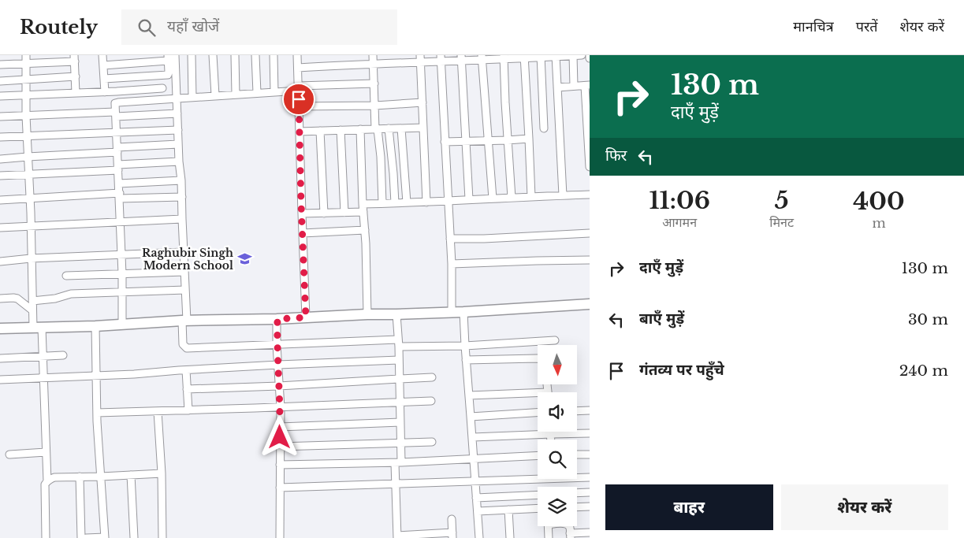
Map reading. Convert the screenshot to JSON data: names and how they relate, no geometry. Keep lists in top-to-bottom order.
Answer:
{
  "places": {
    "school or university": ["Raghubir Singh Modern School"]
  },
  "north": "bottom",
  "page": {
    "header": "Routely",
    "search": "यहाँ खोजें",
    "nav": ["मानचित्र", "परतें", "शेयर करें"],
    "turn": ["130 m", "दाएँ मुड़ें"],
    "then": "फिर",
    "eta": [
      "11:06",
      "आगमन",
      "5",
      "मिनट",
      "400",
      "m"
    ],
    "list": [
      {
        "name": "दाएँ मुड़ें",
        "value": "130 m"
      },
      {
        "name": "बाएँ मुड़ें",
        "value": "30 m"
      },
      {
        "name": "गंतव्य पर पहुँचे",
        "value": "240 m"
      }
    ],
    "buttons": ["बाहर", "शेयर करें"]
  }
}
